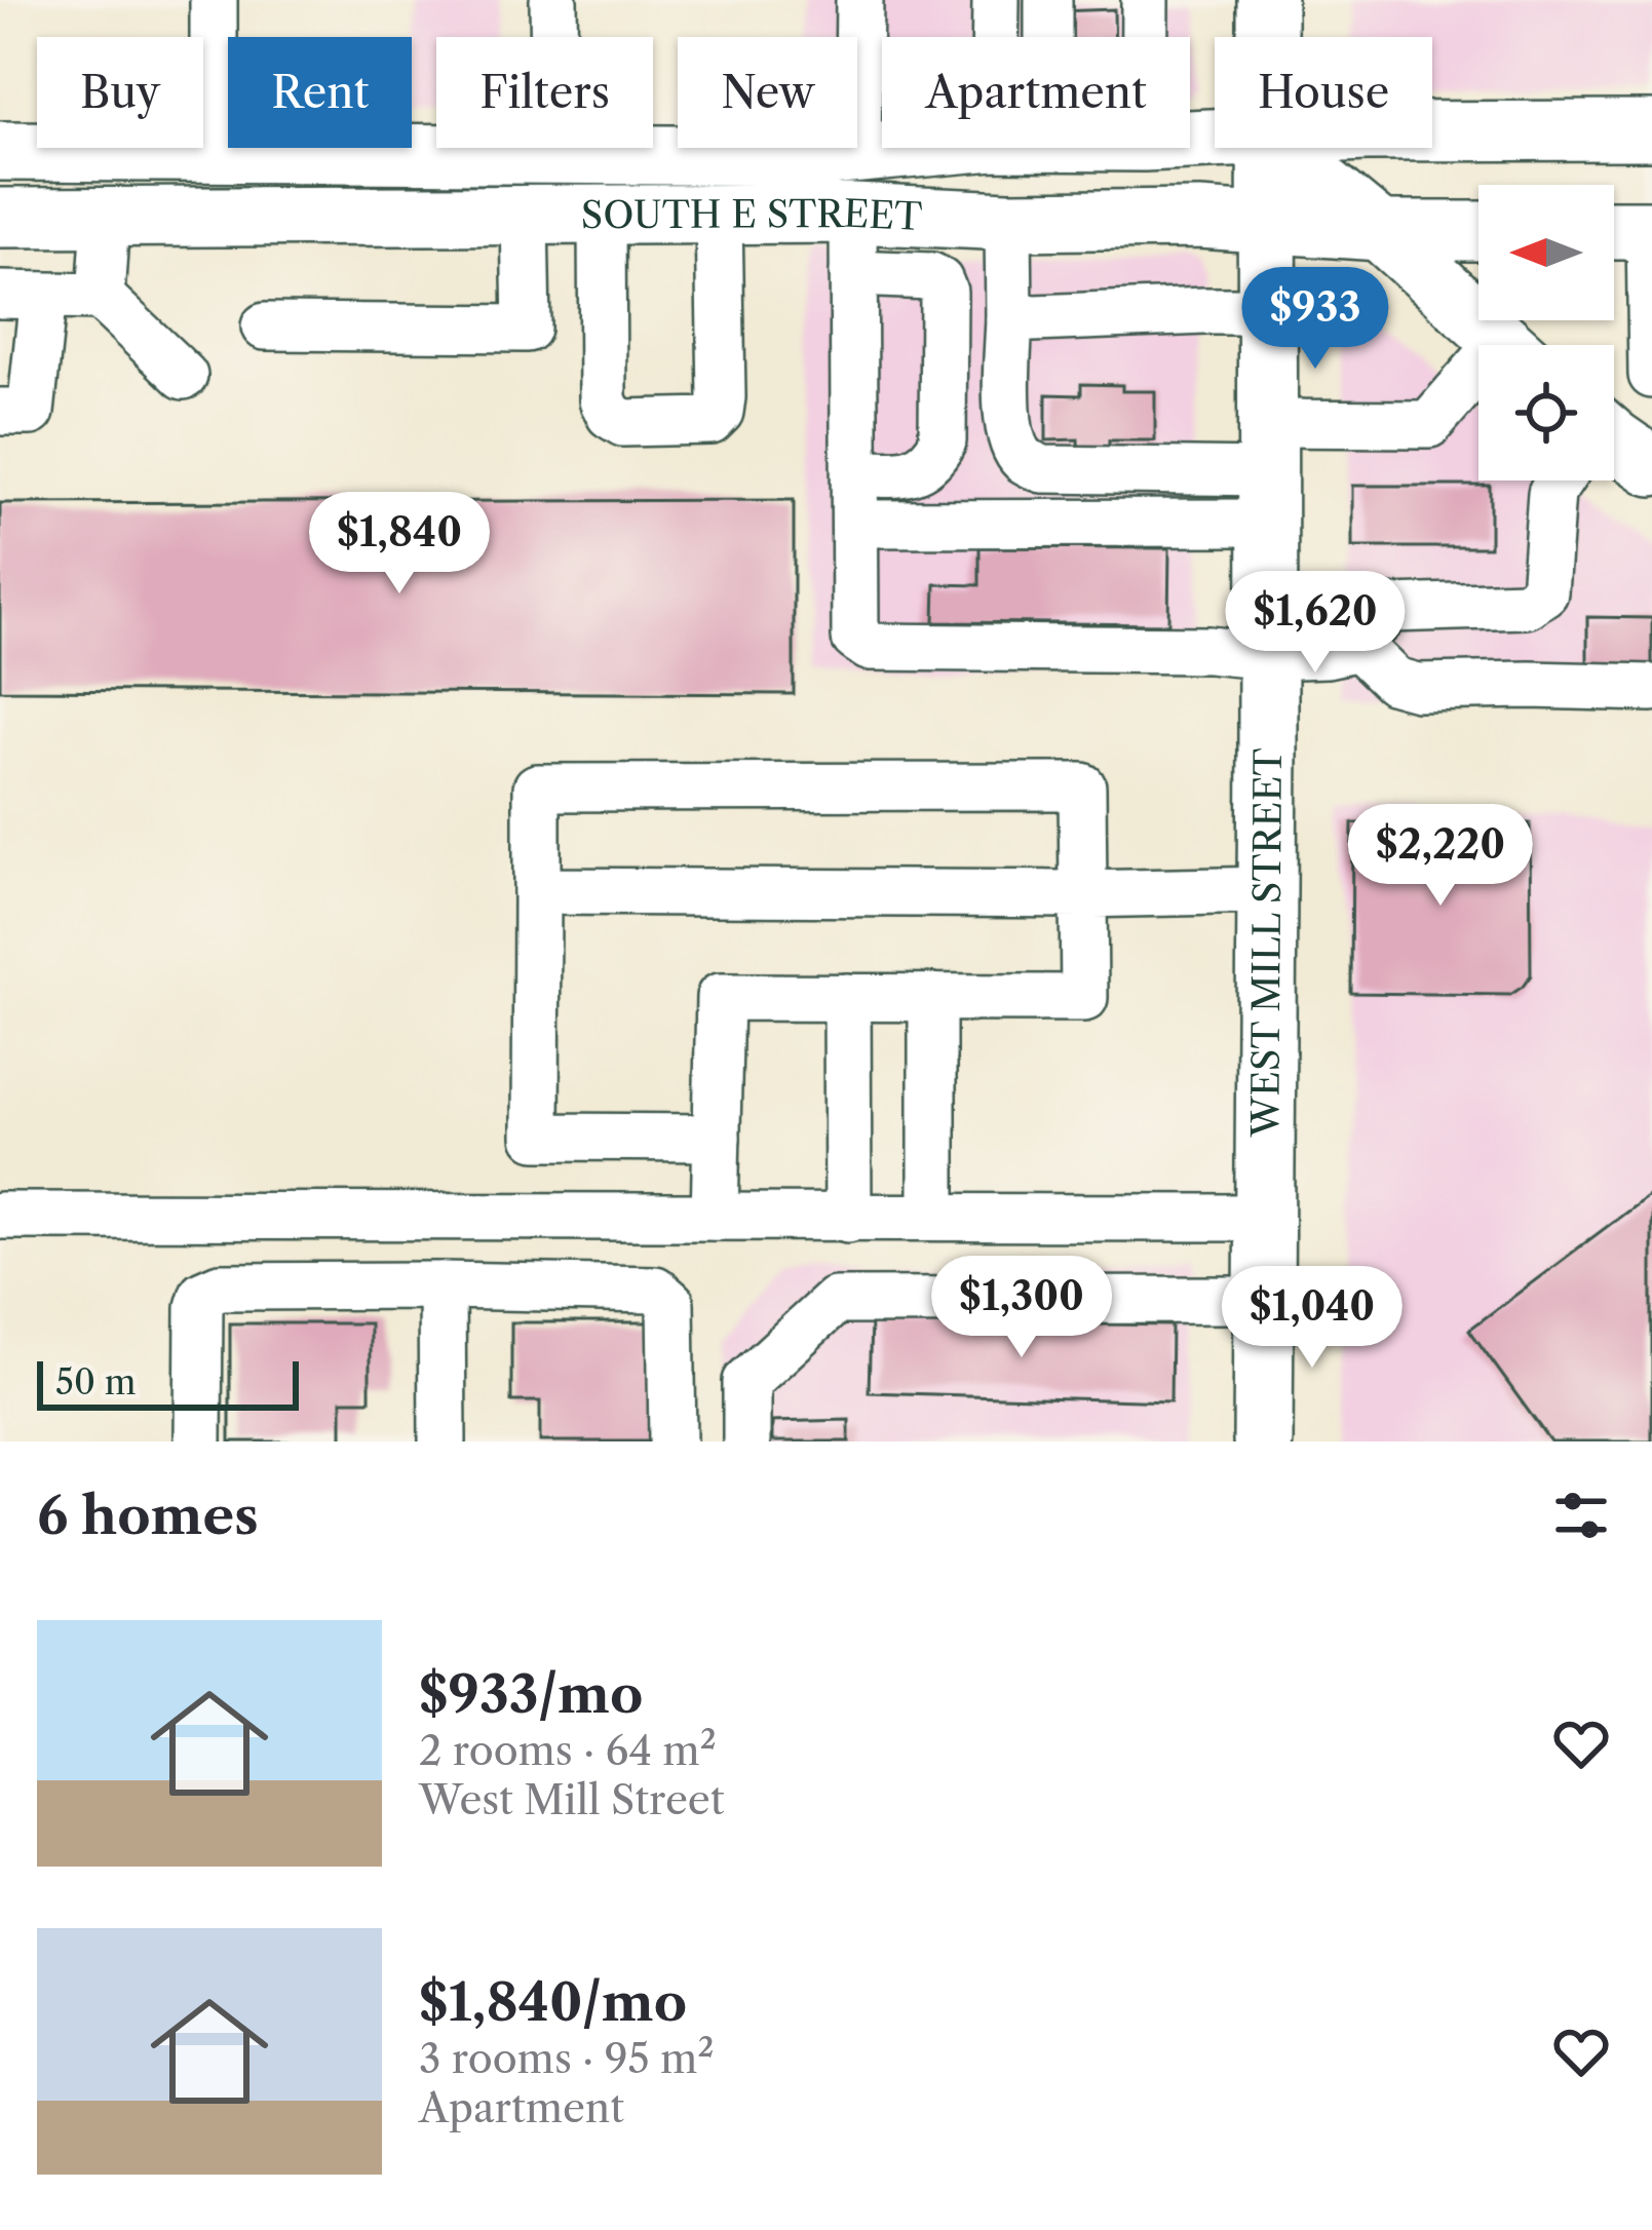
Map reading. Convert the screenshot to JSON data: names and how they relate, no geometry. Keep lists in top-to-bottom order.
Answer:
{
  "streets": {
    "main road": ["SOUTH E STREET", "WEST MILL STREET"]
  },
  "crossings": [
    ["SOUTH E STREET", "WEST MILL STREET"]
  ],
  "scale_bar": "50 m",
  "north": "left",
  "page": {
    "chip": [
      "Buy",
      "Rent",
      "Filters",
      "New",
      "Apartment",
      "House"
    ],
    "price": [
      "$933",
      "$1,840",
      "$1,620",
      "$2,220",
      "$1,300",
      "$1,040"
    ],
    "scale": "50 m",
    "heading": "6 homes",
    "list": [
      {
        "name": "$933/mo",
        "note": "2 rooms · 64 m² · West Mill Street"
      },
      {
        "name": "$1,840/mo",
        "note": "3 rooms · 95 m² · Apartment"
      }
    ]
  }
}
